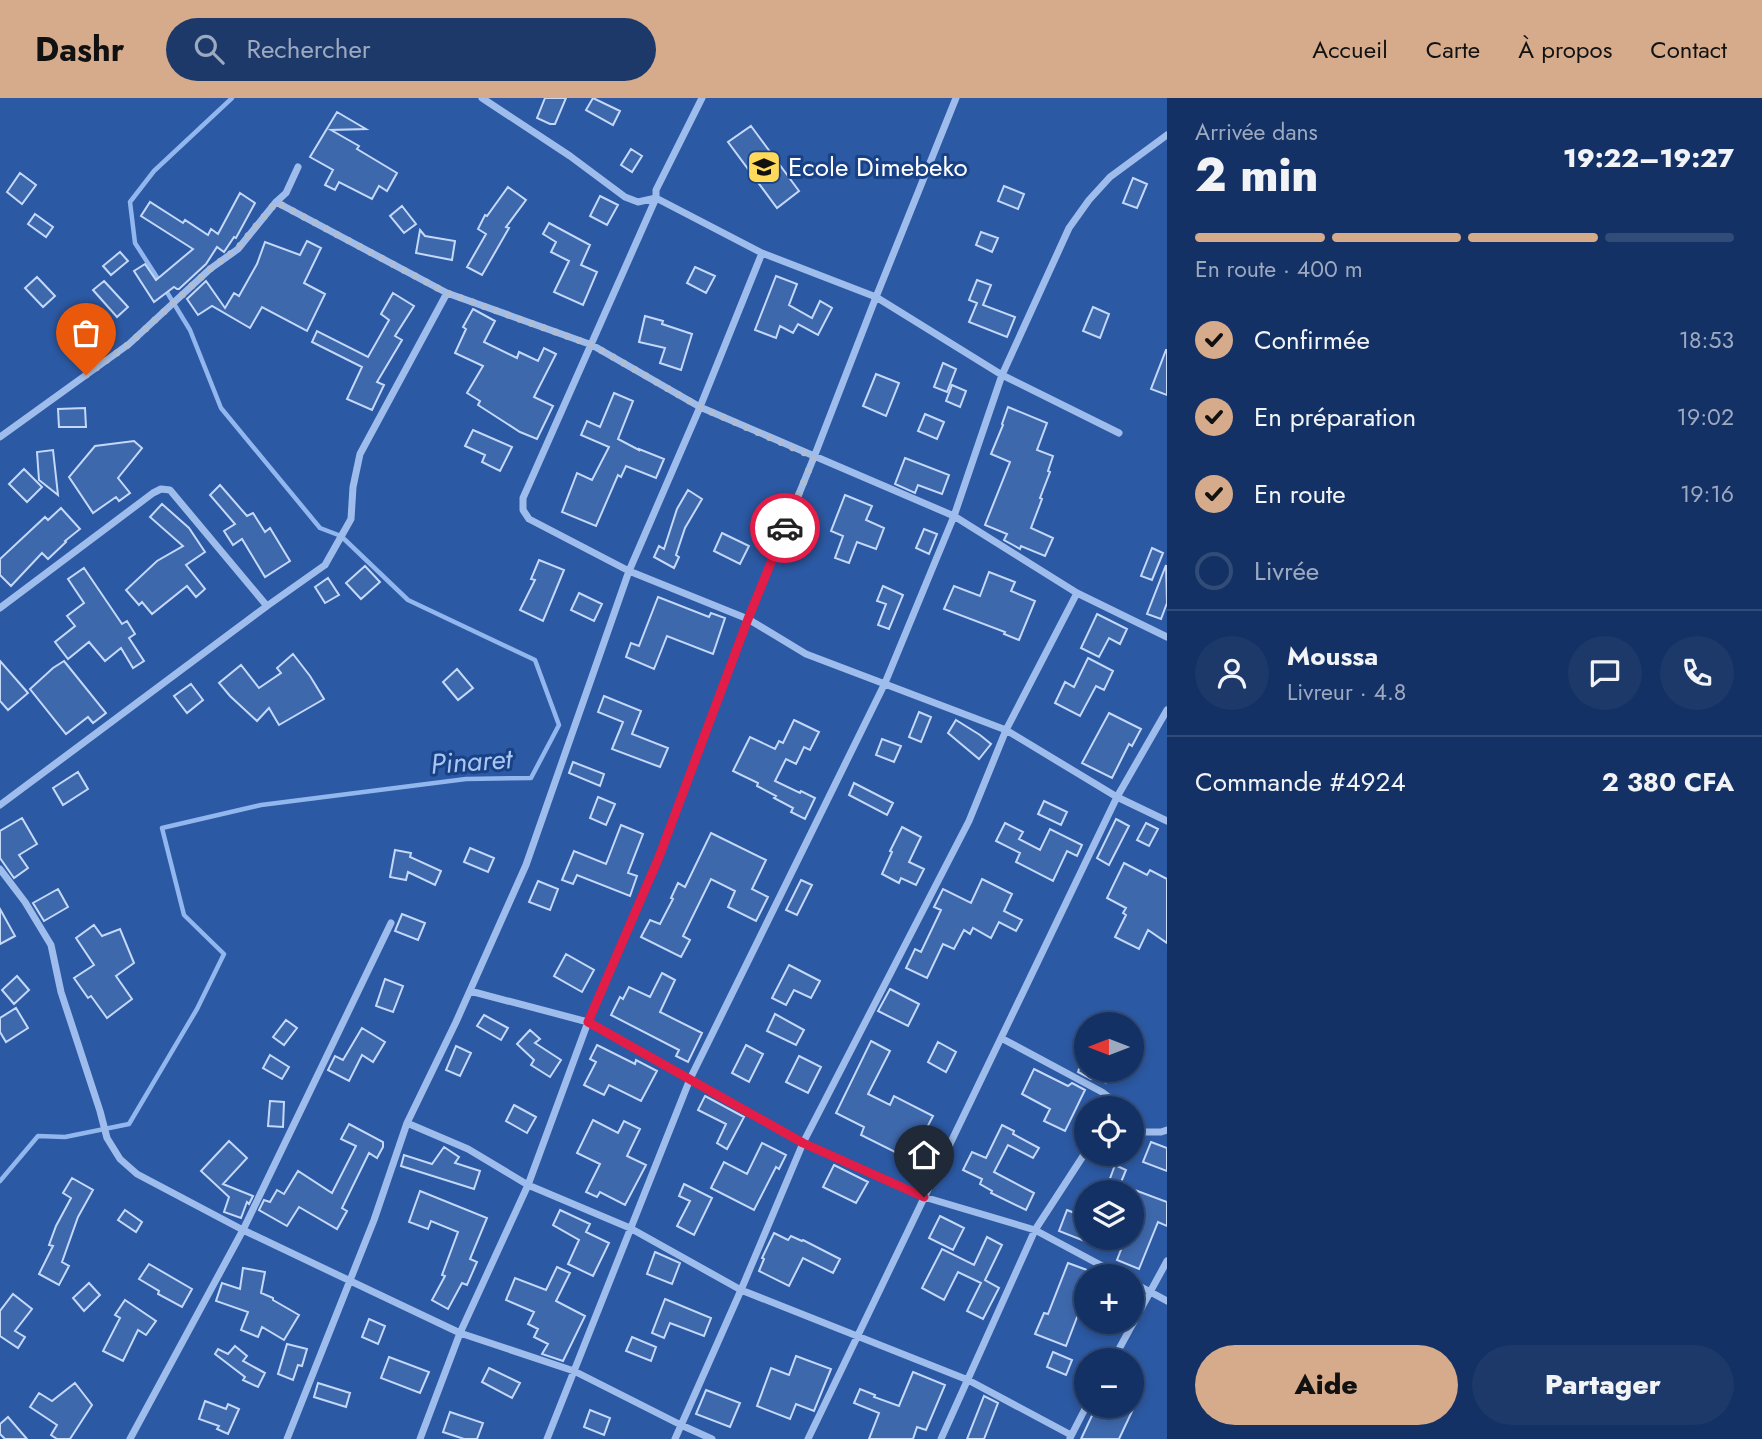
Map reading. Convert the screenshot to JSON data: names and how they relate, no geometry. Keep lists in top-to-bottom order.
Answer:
{
  "water": ["Pinaret"],
  "places": {
    "school or university": ["Ecole Dimebeko"]
  },
  "north": "left",
  "page": {
    "header": "Dashr",
    "search": "Rechercher",
    "nav": [
      "Accueil",
      "Carte",
      "À propos",
      "Contact"
    ],
    "heading": ["2 min", "Arrivée dans", "19:22–19:27"],
    "panel": [
      "Moussa",
      "Livreur · 4.8",
      "Commande #4924",
      "2 380 CFA"
    ],
    "bar": "En route · 400 m",
    "list": [
      ["Confirmée", "18:53"],
      ["En préparation", "19:02"],
      ["En route", "19:16"],
      "Livrée"
    ],
    "map_buttons": ["+", "−"],
    "buttons": ["Aide", "Partager"]
  }
}
